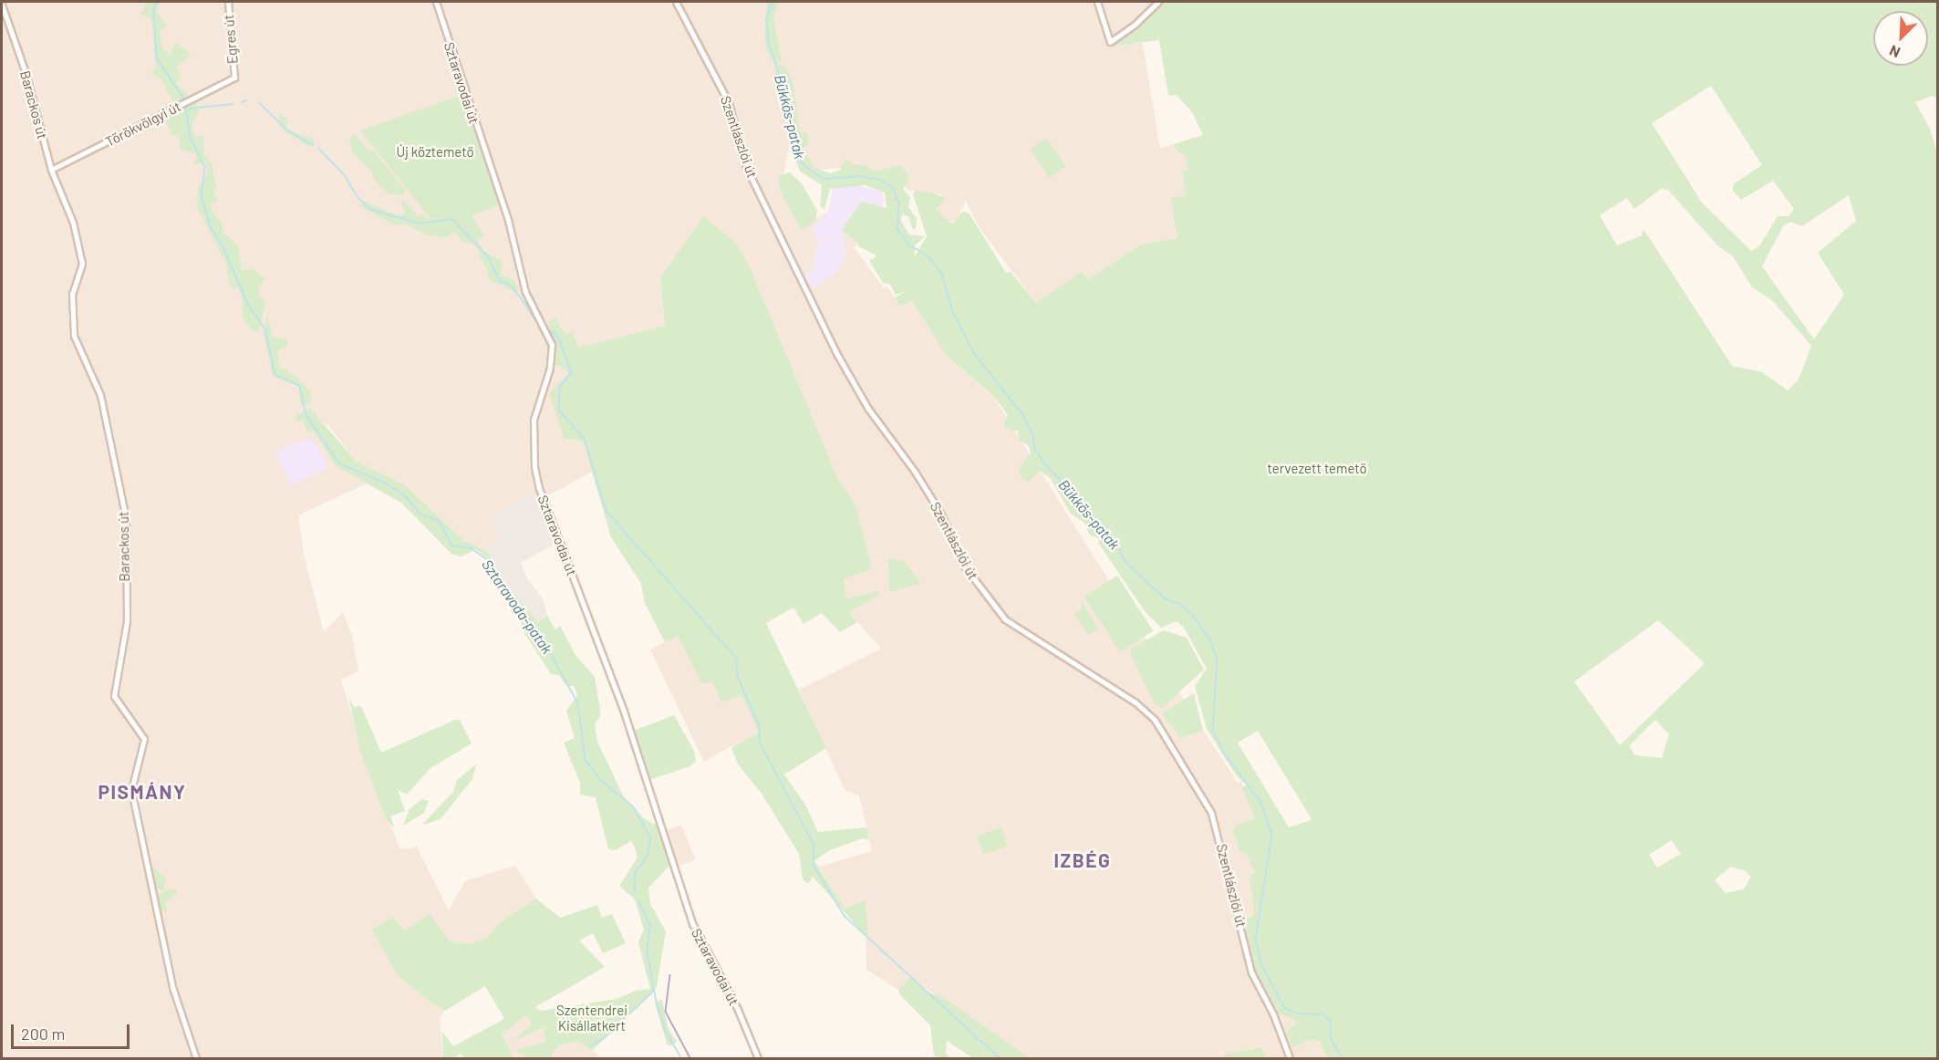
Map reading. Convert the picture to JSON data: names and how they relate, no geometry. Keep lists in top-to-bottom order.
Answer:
{
  "streets": {
    "street": [
      "Egres út",
      "Sztaravodai út",
      "Barackos út",
      "Törökvölgyi út",
      "Szentlászlói út"
    ]
  },
  "crossings": [
    ["Egres út", "Törökvölgyi út"],
    ["Barackos út", "Törökvölgyi út"]
  ],
  "districts": ["PISMÁNY", "IZBÉG"],
  "water": ["Bükkös-patak", "Sztaravoda-patak"],
  "parks": ["Új köztemető", "tervezett temető", "Szentendrei Kisállatkert"],
  "scale_bar": "200 m",
  "north": "bottom left"
}
